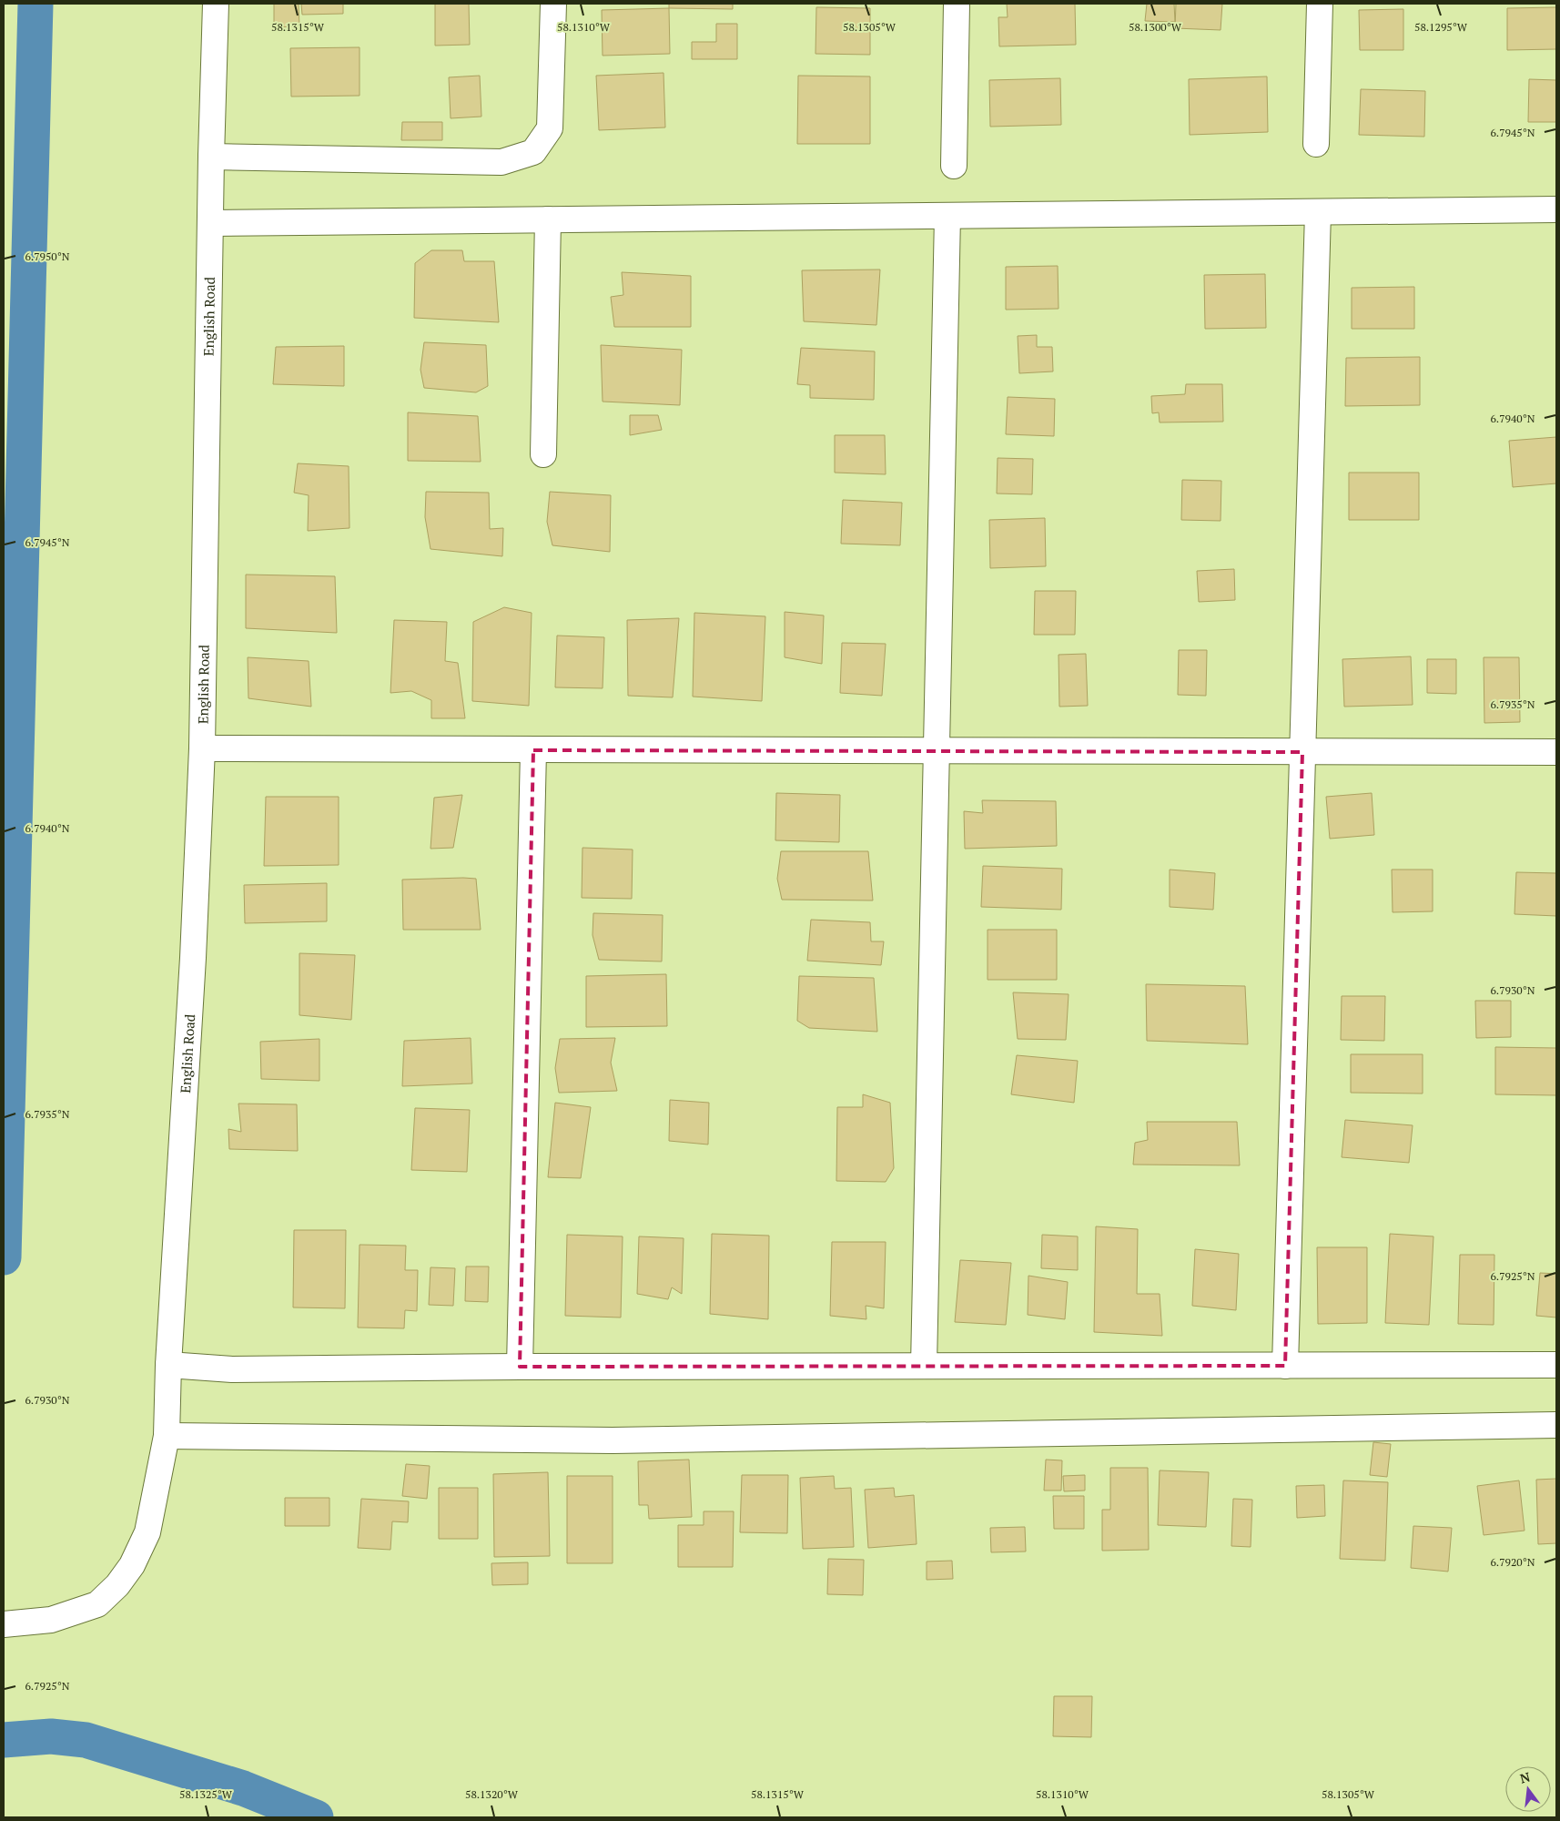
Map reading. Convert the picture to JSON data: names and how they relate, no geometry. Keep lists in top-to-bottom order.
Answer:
{
  "streets": {
    "street": ["English Road"]
  },
  "north": "top",
  "coordinates": [
    "58.1315°W",
    "58.1310°W",
    "58.1305°W",
    "58.1295°W",
    "58.1300°W",
    "6.7945°N",
    "6.7950°N",
    "6.7940°N",
    "6.7935°N",
    "6.7930°N",
    "6.7925°N",
    "6.7920°N",
    "58.1325°W",
    "58.1320°W"
  ]
}
